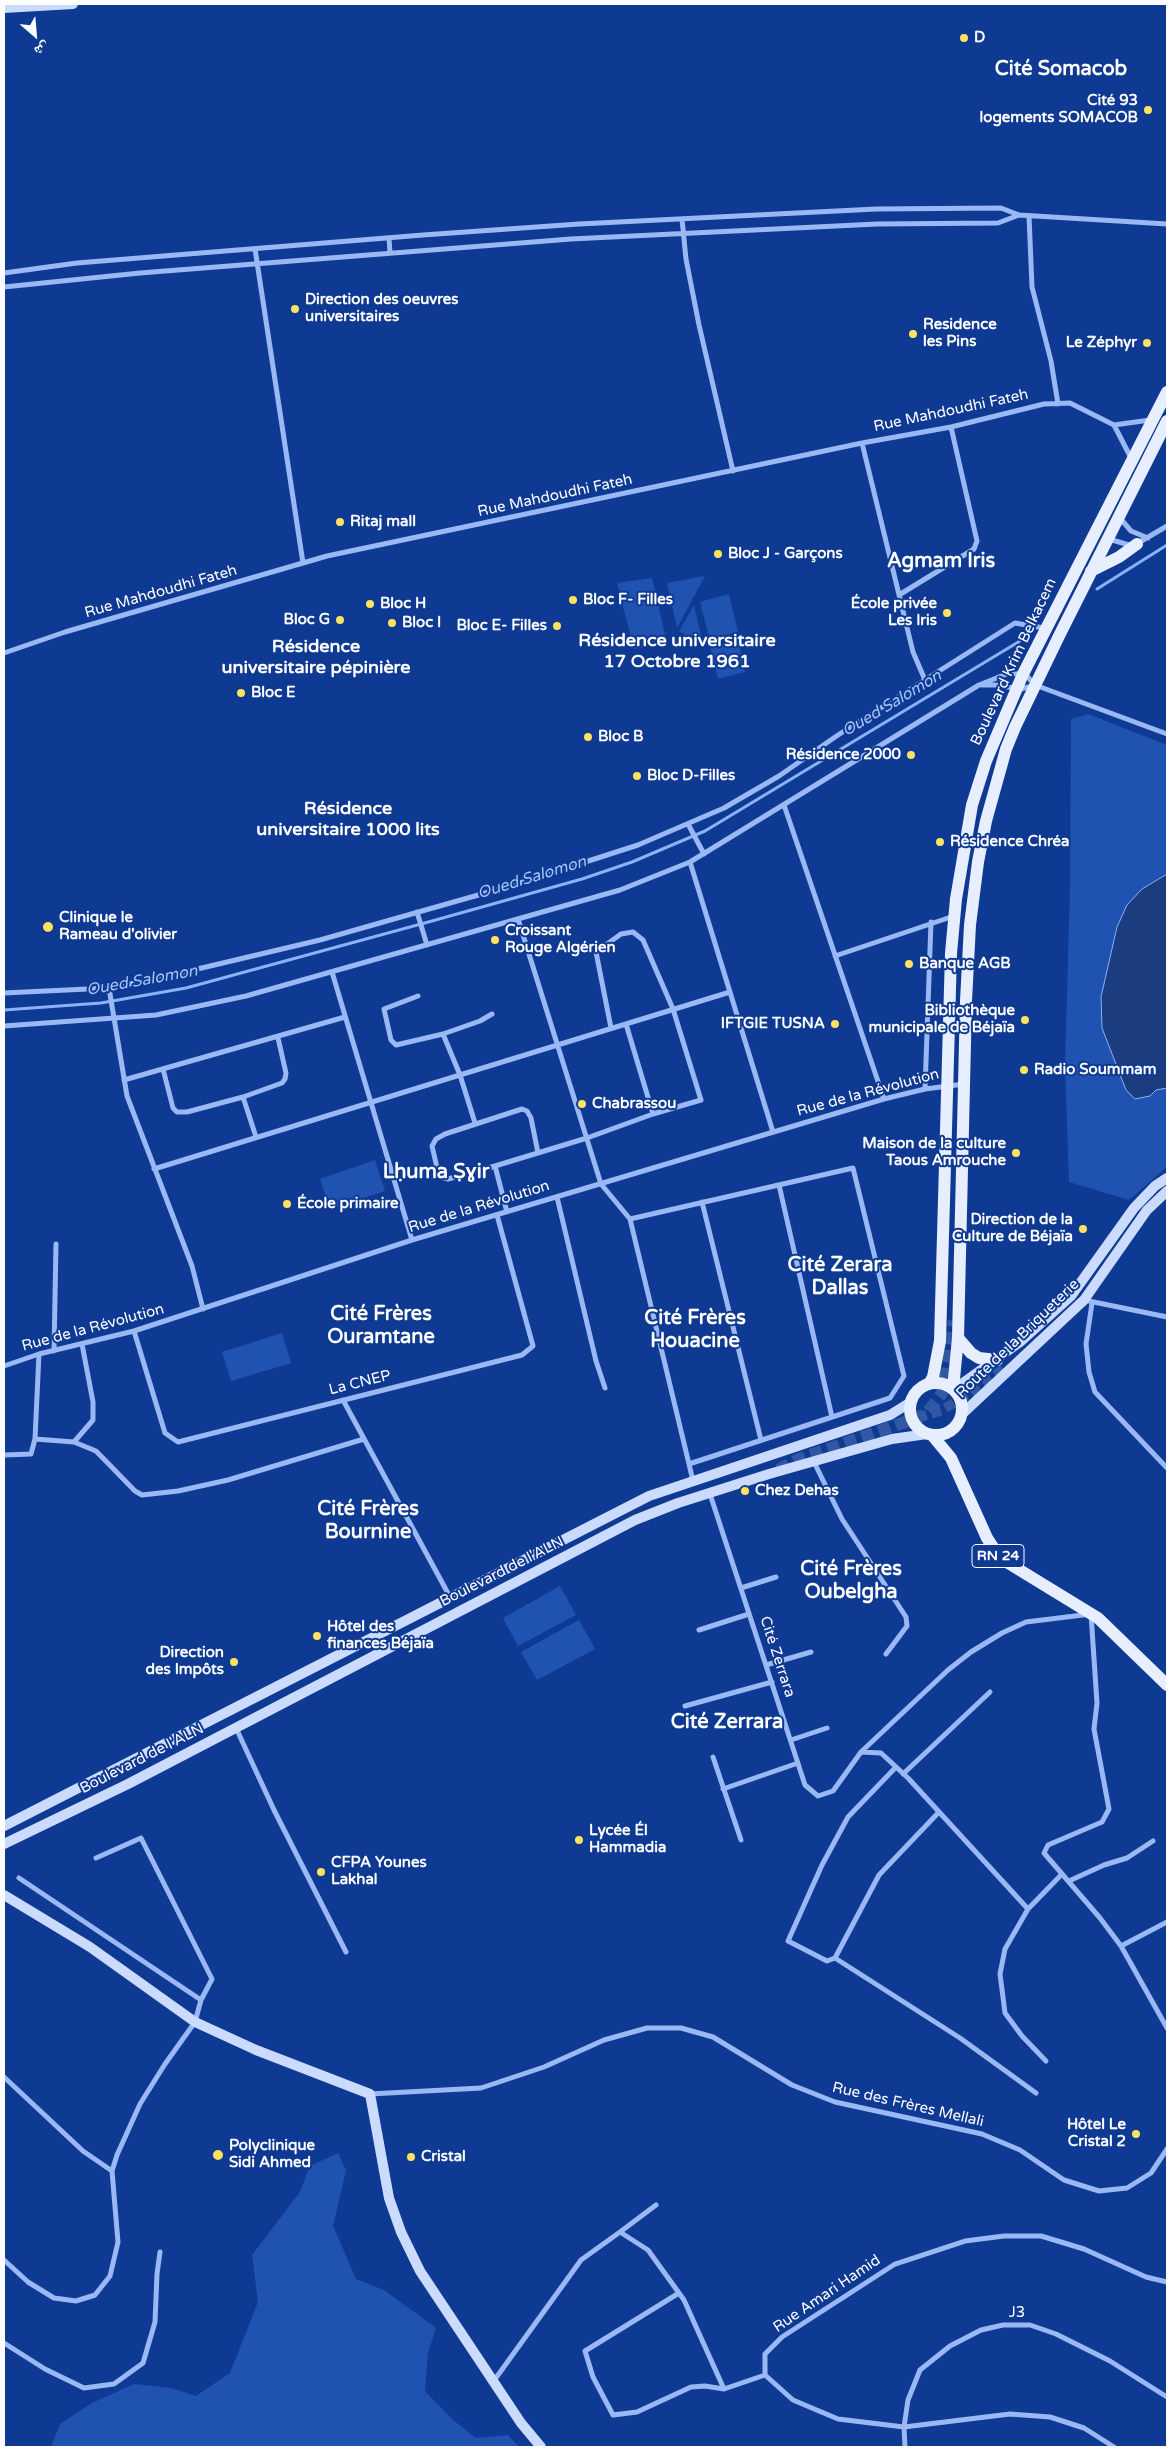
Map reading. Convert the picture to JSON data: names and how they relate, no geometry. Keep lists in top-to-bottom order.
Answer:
{
  "streets": {
    "main road": [
      "Boulevard Krim Belkacem",
      "Route de la Briqueterie",
      "RN 24",
      "Boulevard de l'ALN"
    ],
    "street": [
      "Rue Mahdoudhi Fateh",
      "Rue de la Révolution",
      "La CNEP",
      "Cité Zerrara",
      "Rue des Frères Mellali",
      "Rue Amari Hamid",
      "J3"
    ]
  },
  "crossings": [
    ["Boulevard Krim Belkacem", "Rue de la Révolution"],
    ["Boulevard Krim Belkacem", "Route de la Briqueterie"],
    ["Boulevard Krim Belkacem", "RN 24"],
    ["Boulevard Krim Belkacem", "Boulevard de l'ALN"],
    ["Rue de la Révolution", "La CNEP"],
    ["Route de la Briqueterie", "RN 24"],
    ["Route de la Briqueterie", "Boulevard de l'ALN"],
    ["RN 24", "Boulevard de l'ALN"],
    ["Boulevard de l'ALN", "Cité Zerrara"]
  ],
  "districts": [
    "Cité Somacob",
    "Agmam Iris",
    "Résidence universitaire 17 Octobre 1961",
    "Résidence universitaire pépinière",
    "Résidence universitaire 1000 lits",
    "Lḥuma Ṣɣir",
    "Cité Zerara Dallas",
    "Cité Frères Ouramtane",
    "Cité Frères Houacine",
    "Cité Frères Bournine",
    "Cité Frères Oubelgha",
    "Cité Zerrara"
  ],
  "water": ["Oued Salomon"],
  "places": [
    "D",
    "Cité 93 logements SOMACOB",
    "Direction des oeuvres universitaires",
    "Residence les Pins",
    "Le Zéphyr",
    "Ritaj mall",
    "Bloc J - Garçons",
    "Bloc F- Filles",
    "Bloc H",
    "École privée Les Iris",
    "Bloc G",
    "Bloc I",
    "Bloc E- Filles",
    "Bloc E",
    "Bloc B",
    "Résidence 2000",
    "Bloc D-Filles",
    "Résidence Chréa",
    "Clinique le Rameau d'olivier",
    "Croissant Rouge Algérien",
    "Banque AGB",
    "Bibliothèque municipale de Béjaïa",
    "IFTGIE TUSNA",
    "Radio Soummam",
    "Chabrassou",
    "Maison de la culture Taous Amrouche",
    "École primaire",
    "Direction de la Culture de Béjaïa",
    "Chez Dehas",
    "Hôtel des finances Béjaïa",
    "Direction des Impôts",
    "Lycée Él Hammadia",
    "CFPA Younes Lakhal",
    "Hôtel Le Cristal 2",
    "Polyclinique Sidi Ahmed",
    "Cristal"
  ],
  "north": "bottom right"
}
